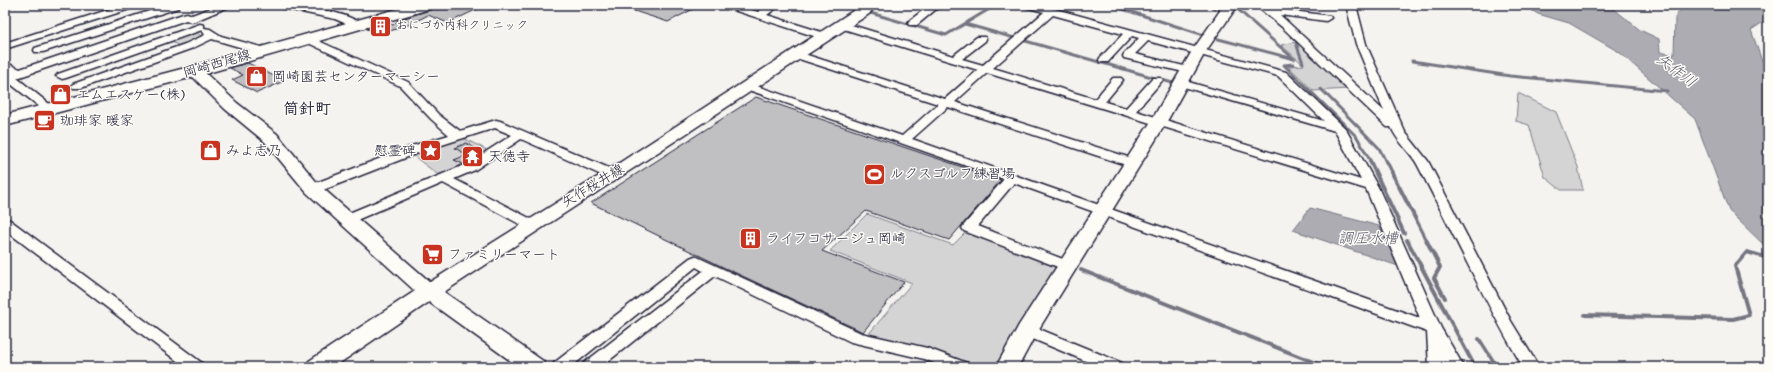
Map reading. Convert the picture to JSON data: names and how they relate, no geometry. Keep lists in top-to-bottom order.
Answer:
{
  "streets": {
    "main road": ["岡崎西尾線"],
    "street": ["矢作桜井線"]
  },
  "districts": ["筒針町"],
  "water": ["矢作川", "調圧水槽"],
  "places": {
    "building": ["おにづか内科クリニック", "ライフコサージュ岡崎"],
    "shop": ["岡崎園芸センターマーシー", "エムエスケー(株)", "みよ志乃"],
    "cafe": ["珈琲家 暖家"],
    "place": ["慰霊碑"],
    "temple": ["天徳寺"],
    "sports": ["ルクスゴルフ練習場"],
    "supermarket": ["ファミリーマート"]
  }
}
